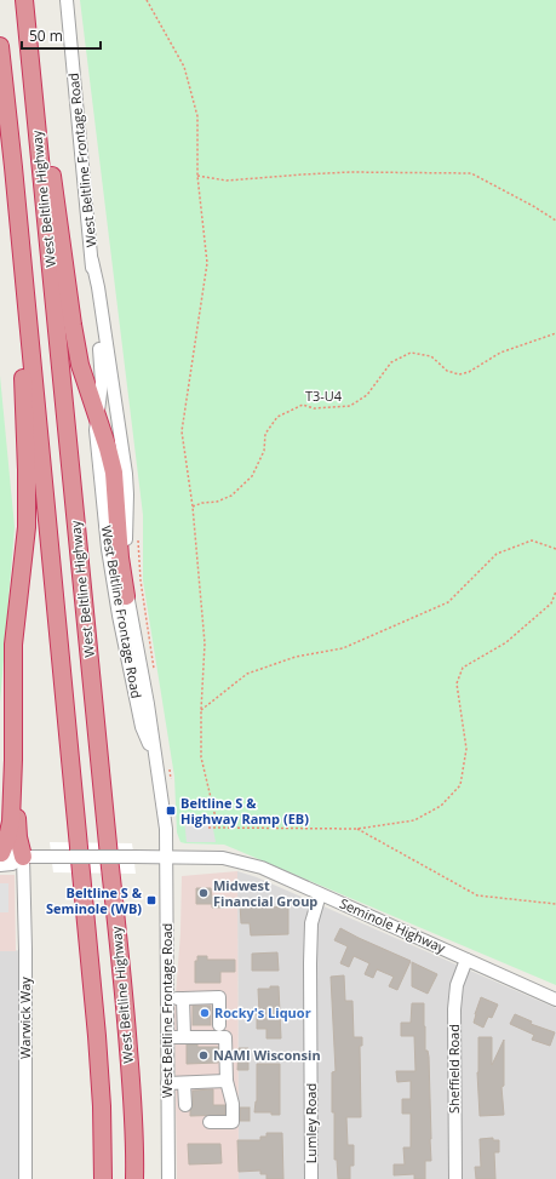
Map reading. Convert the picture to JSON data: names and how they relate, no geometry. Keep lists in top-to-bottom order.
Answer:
{
  "streets": {
    "highway": ["West Beltline Highway"],
    "street": [
      "West Beltline Frontage Road",
      "Seminole Highway",
      "Warwick Way",
      "Sheffield Road",
      "Lumley Road"
    ],
    "path": ["T3-U4"]
  },
  "crossings": [
    ["West Beltline Frontage Road", "Seminole Highway"],
    ["Seminole Highway", "Warwick Way"],
    ["Seminole Highway", "Sheffield Road"],
    ["Seminole Highway", "Lumley Road"]
  ],
  "places": {
    "transit": ["Beltline S & Highway Ramp (EB)", "Beltline S & Seminole (WB)"],
    "other": ["Midwest Financial Group", "Rocky's Liquor", "NAMI Wisconsin"]
  },
  "scale_bar": "50 m"
}
